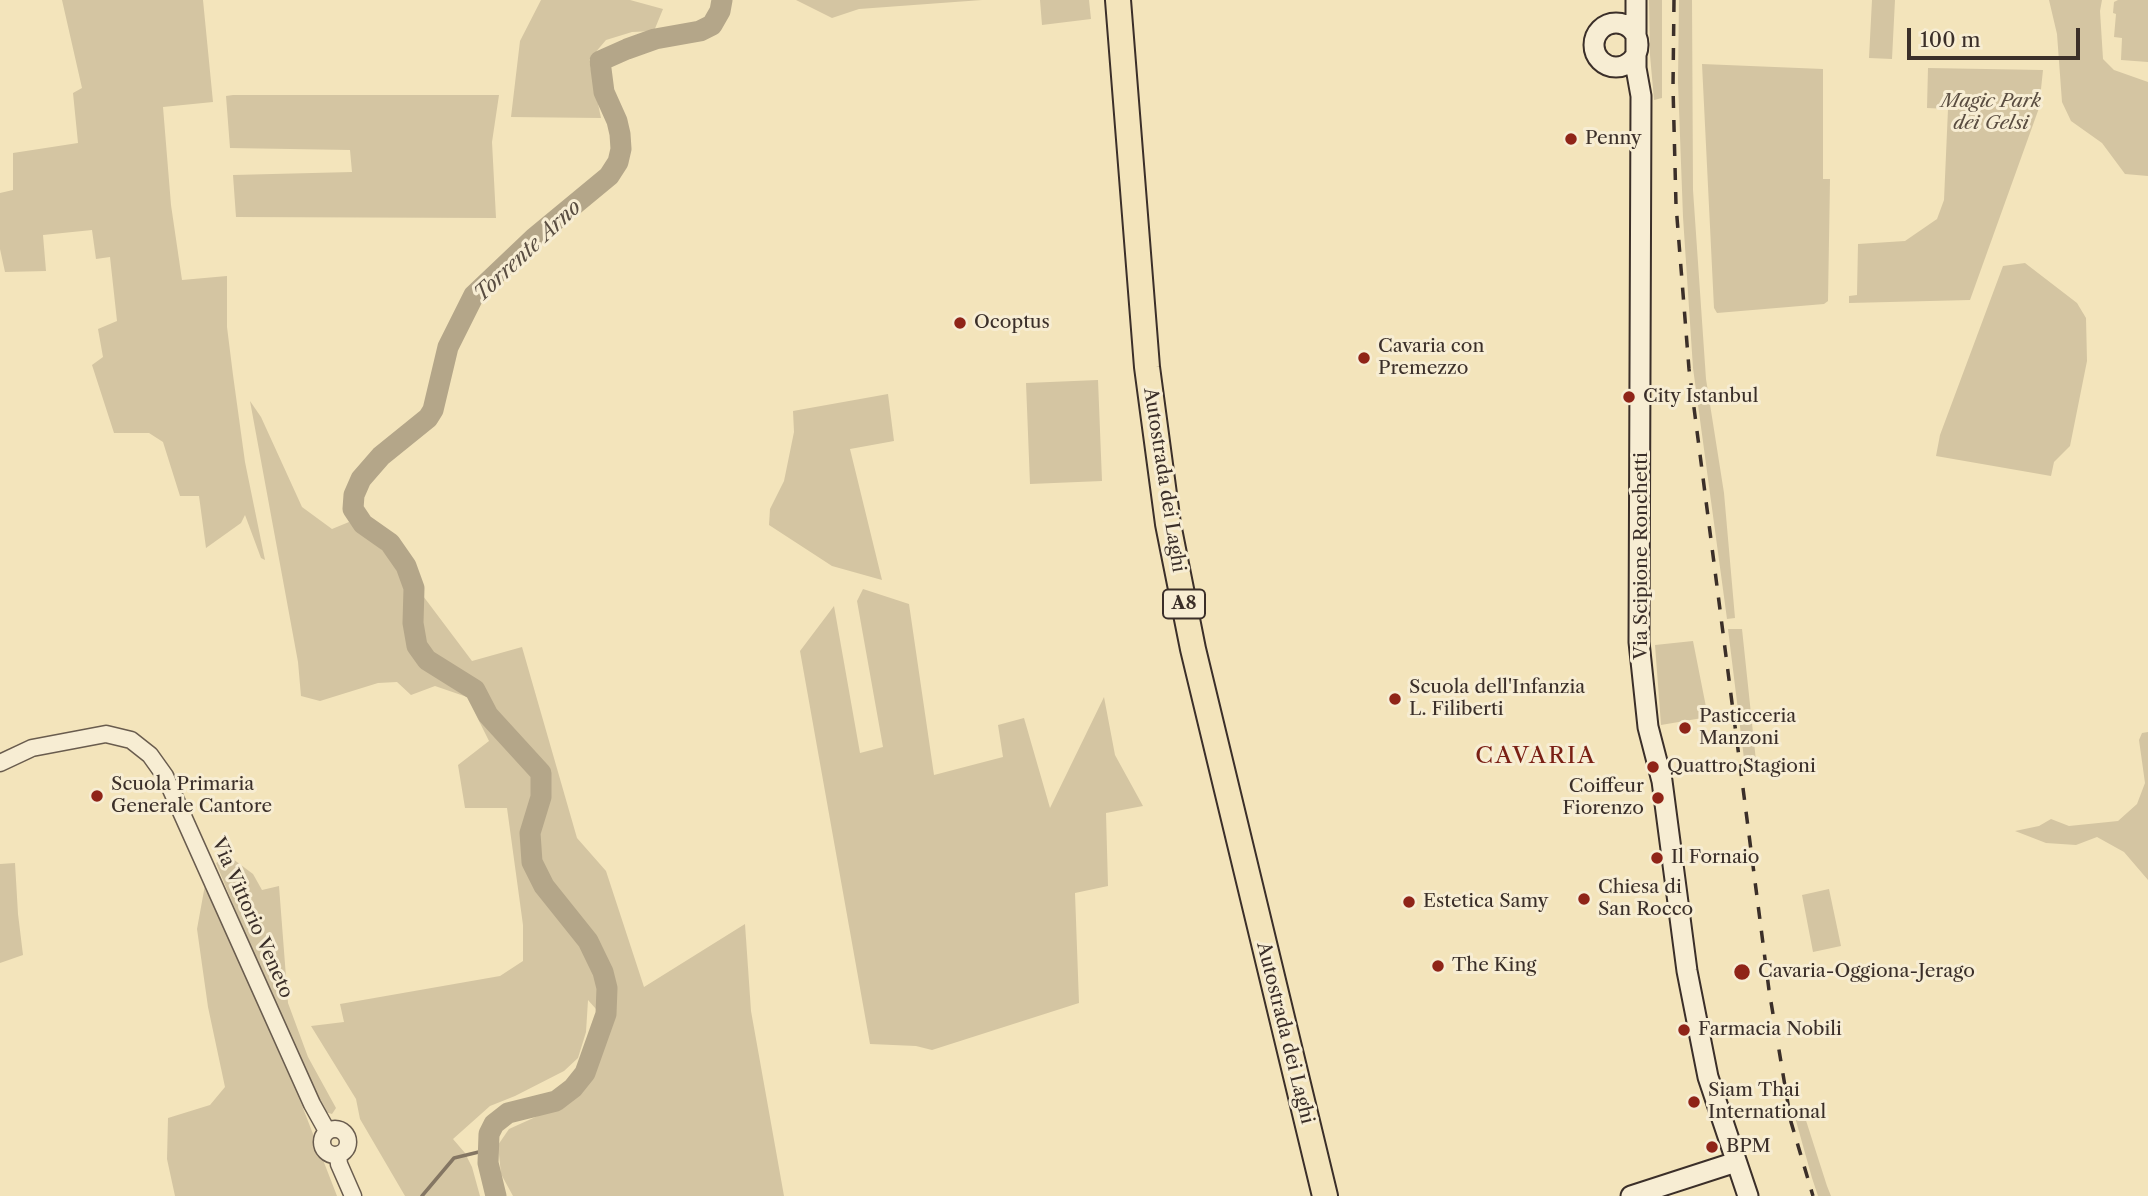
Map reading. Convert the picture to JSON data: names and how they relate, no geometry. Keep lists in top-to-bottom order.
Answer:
{
  "streets": {
    "highway": ["Autostrada dei Laghi", "A8"],
    "main road": ["Via Scipione Ronchetti"],
    "street": ["Via Vittorio Veneto"]
  },
  "districts": ["CAVARIA"],
  "water": ["Torrente Arno"],
  "parks": ["Magic Park dei Gelsi"],
  "places": [
    "Penny",
    "Ocoptus",
    "Cavaria con Premezzo",
    "City Istanbul",
    "Scuola dell'Infanzia L. Filiberti",
    "Pasticceria Manzoni",
    "Quattro Stagioni",
    "Scuola Primaria Generale Cantore",
    "Coiffeur Fiorenzo",
    "Il Fornaio",
    "Chiesa di San Rocco",
    "Estetica Samy",
    "The King",
    "Cavaria-Oggiona-Jerago",
    "Farmacia Nobili",
    "Siam Thai International",
    "BPM"
  ],
  "scale_bar": "100 m"
}
